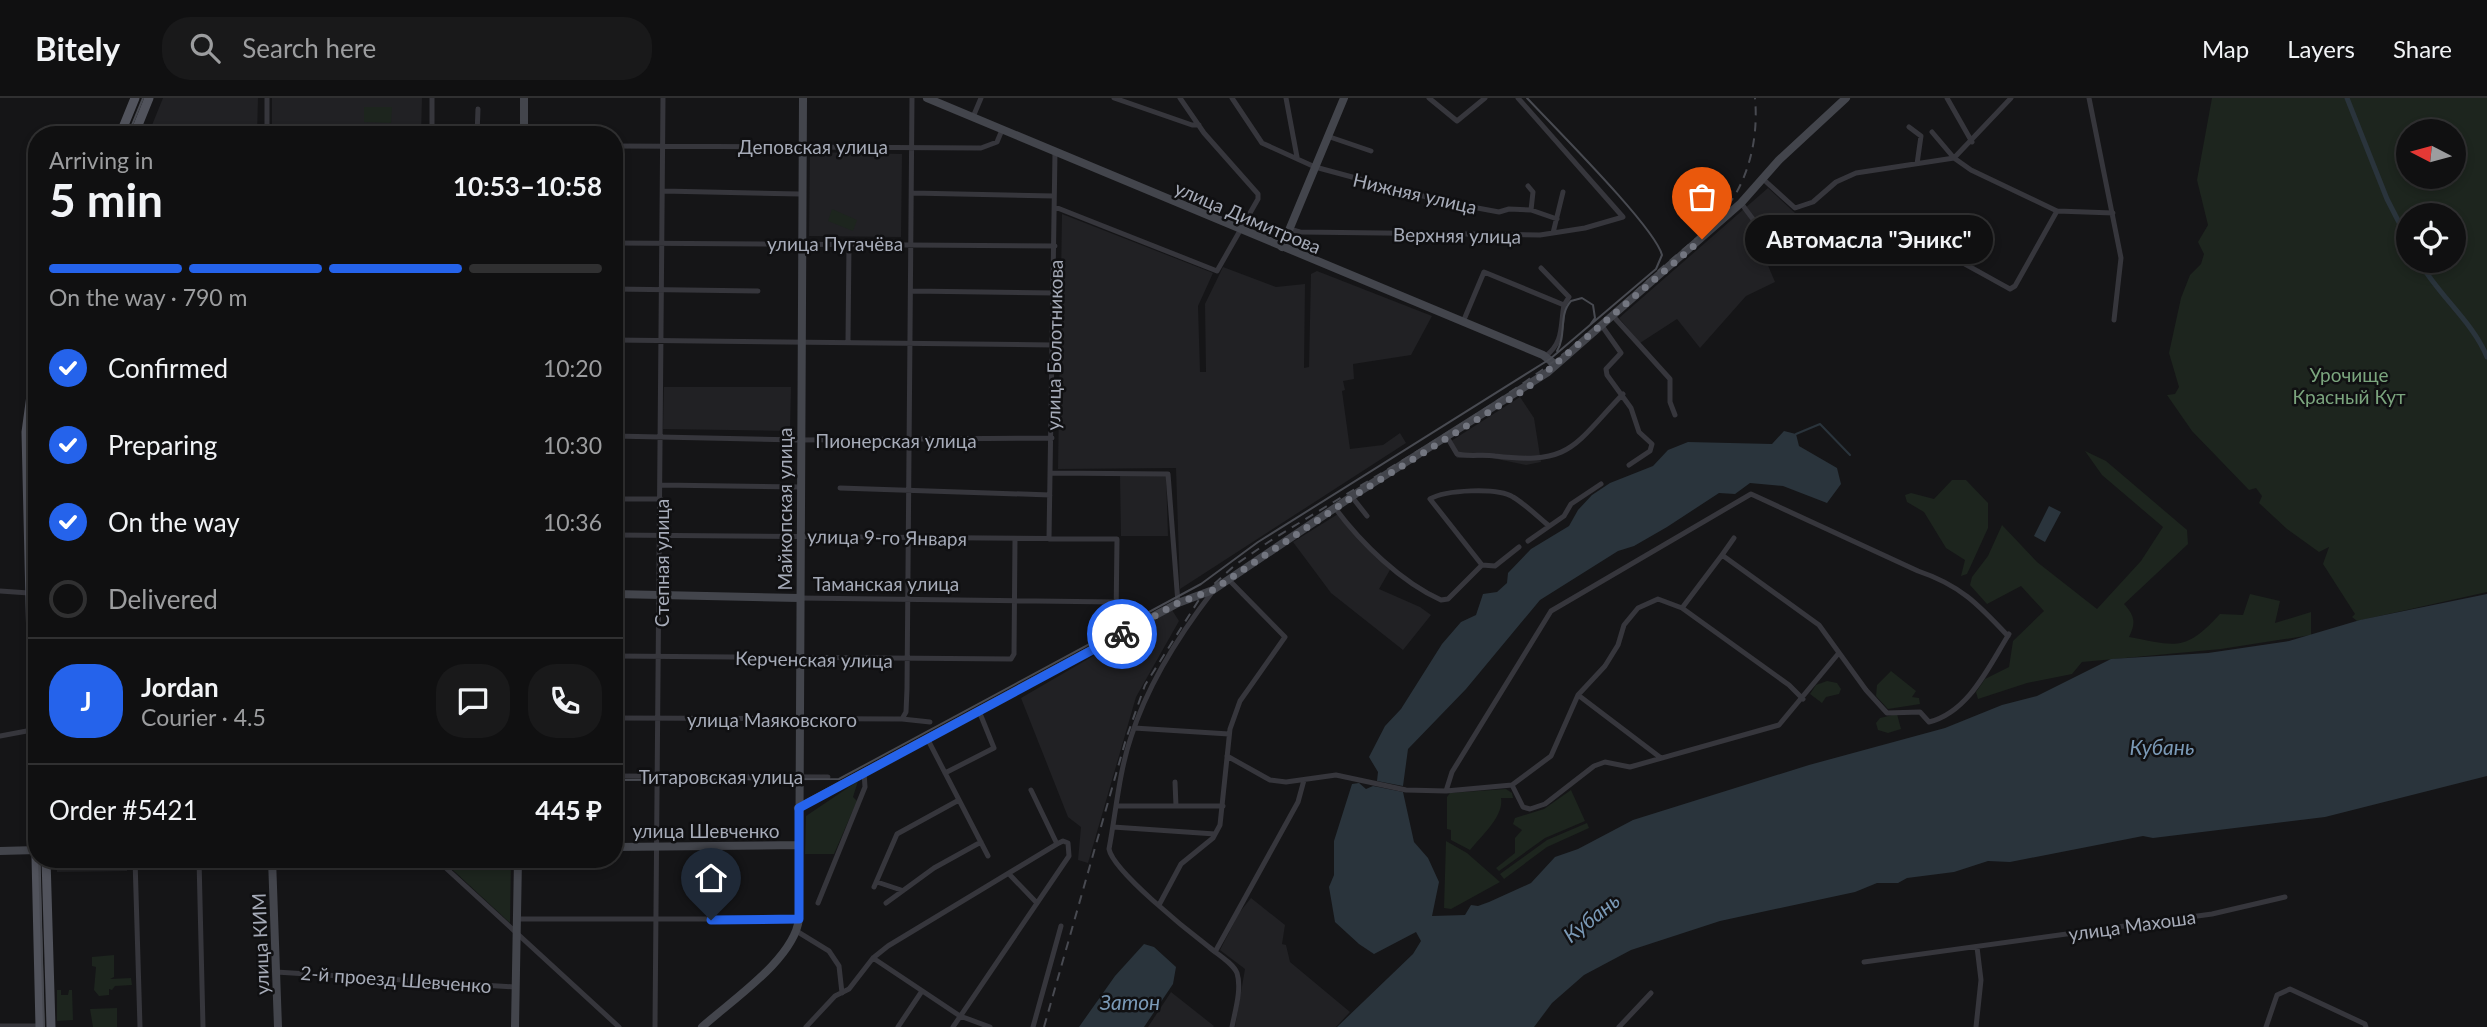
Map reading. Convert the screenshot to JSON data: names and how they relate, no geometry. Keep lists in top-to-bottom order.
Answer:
{
  "streets": {
    "street": [
      "Деповская улица",
      "Нижняя улица",
      "улица Димитрова",
      "Верхняя улица",
      "улица Пугачёва",
      "улица Болотникова",
      "Пионерская улица",
      "Майкопская улица",
      "улица 9-го Января",
      "Степная улица",
      "Таманская улица",
      "Керченская улица",
      "улица Маяковского",
      "Титаровская улица",
      "улица Шевченко",
      "улица Махоша",
      "улица КИМ",
      "2-й проезд Шевченко"
    ]
  },
  "crossings": [
    ["Деповская улица", "улица Димитрова"],
    ["Деповская улица", "Майкопская улица"],
    ["Деповская улица", "Степная улица"],
    ["улица Димитрова", "улица Болотникова"],
    ["улица Пугачёва", "улица Болотникова"],
    ["улица Пугачёва", "Майкопская улица"],
    ["улица Пугачёва", "Степная улица"],
    ["улица Болотникова", "Пионерская улица"],
    ["улица Болотникова", "улица 9-го Января"],
    ["Пионерская улица", "Майкопская улица"],
    ["Пионерская улица", "Степная улица"],
    ["Майкопская улица", "улица 9-го Января"],
    ["Майкопская улица", "Таманская улица"],
    ["Майкопская улица", "Керченская улица"],
    ["Майкопская улица", "улица Маяковского"],
    ["Майкопская улица", "Титаровская улица"],
    ["Майкопская улица", "улица Шевченко"],
    ["улица 9-го Января", "Степная улица"],
    ["улица 9-го Января", "Таманская улица"],
    ["Степная улица", "Таманская улица"],
    ["Степная улица", "Керченская улица"],
    ["Степная улица", "улица Маяковского"],
    ["Степная улица", "Титаровская улица"],
    ["Степная улица", "улица Шевченко"],
    ["Таманская улица", "Керченская улица"],
    ["улица КИМ", "2-й проезд Шевченко"]
  ],
  "water": ["Кубань", "Затон"],
  "parks": ["Урочище Красный Кут"],
  "places": ["Автомасла \"Эникс\""],
  "north": "left",
  "page": {
    "header": "Bitely",
    "search": "Search here",
    "nav": ["Map", "Layers", "Share"],
    "heading": ["5 min", "Arriving in", "10:53–10:58"],
    "panel": [
      "Jordan",
      "Courier · 4.5",
      "Order #5421",
      "445 ₽"
    ],
    "bubble": "Автомасла \"Эникс\"",
    "bar": "On the way · 790 m",
    "list": [
      ["Confirmed", "10:20"],
      ["Preparing", "10:30"],
      ["On the way", "10:36"],
      "Delivered"
    ],
    "round": "J"
  }
}
